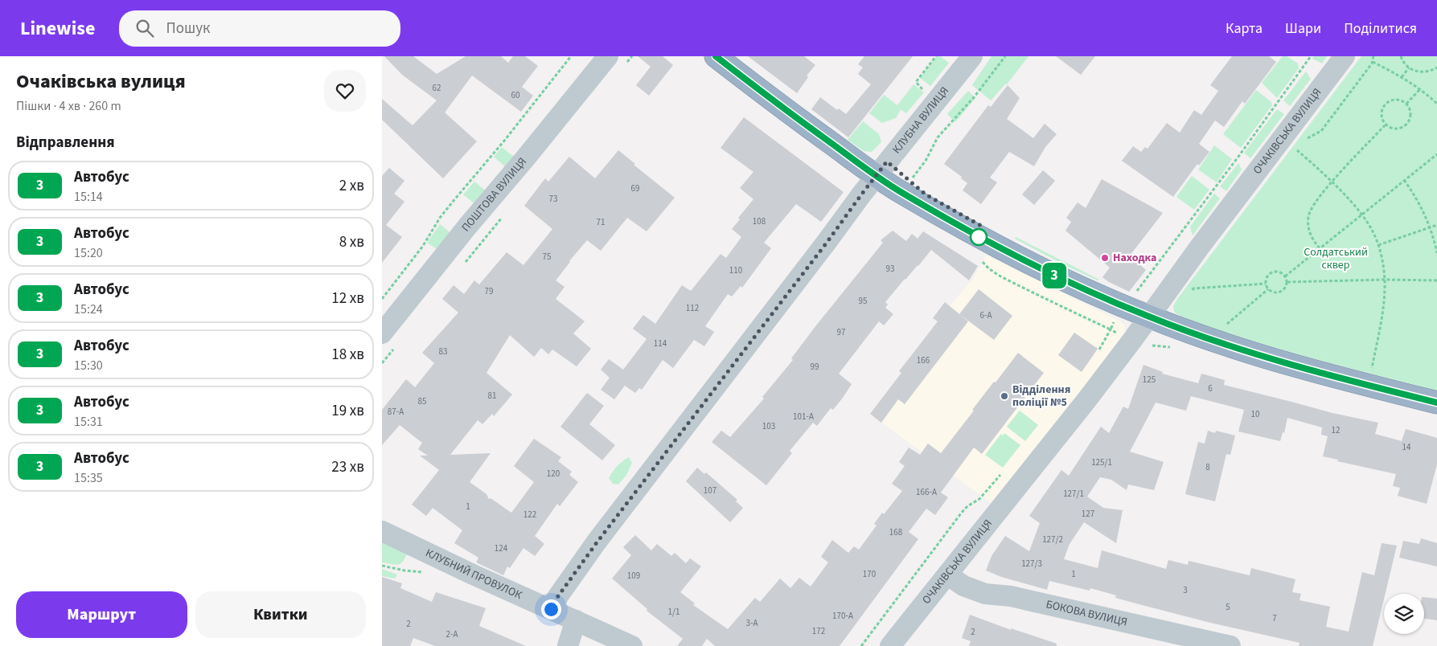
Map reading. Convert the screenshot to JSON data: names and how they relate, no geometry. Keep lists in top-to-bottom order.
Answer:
{
  "streets": {
    "street": [
      "КЛУБНА ВУЛИЦЯ",
      "ОЧАКІВСЬКА ВУЛИЦЯ",
      "ПОШТОВА ВУЛИЦЯ",
      "КЛУБНИЙ ПРОВУЛОК",
      "БОКОВА ВУЛИЦЯ"
    ]
  },
  "crossings": [
    ["КЛУБНА ВУЛИЦЯ", "КЛУБНИЙ ПРОВУЛОК"],
    ["ОЧАКІВСЬКА ВУЛИЦЯ", "БОКОВА ВУЛИЦЯ"]
  ],
  "parks": ["Солдатський сквер"],
  "places": ["Находка", "Відділення поліції №5"],
  "lines": ["bus line 3"],
  "house_numbers": [
    "62",
    "60",
    "69",
    "73",
    "108",
    "71",
    "75",
    "93",
    "110",
    "79",
    "95",
    "112",
    "6-А",
    "97",
    "114",
    "83",
    "166",
    "99",
    "125",
    "6",
    "81",
    "85",
    "87-А",
    "10",
    "101-А",
    "103",
    "12",
    "14",
    "125/1",
    "8",
    "120",
    "107",
    "166-А",
    "127/1",
    "1",
    "127",
    "122",
    "168",
    "127/2",
    "124",
    "127/3",
    "170",
    "1",
    "109",
    "3",
    "5",
    "1/1",
    "170-А",
    "7",
    "3-А",
    "2",
    "172",
    "2",
    "2-А"
  ],
  "page": {
    "header": "Linewise",
    "search": "Пошук",
    "nav": ["Карта", "Шари", "Поділитися"],
    "heading": [
      ["Очаківська вулиця", "Пішки · 4 хв · 260 m"],
      "Відправлення"
    ],
    "on_map": "3",
    "list": [
      {
        "mark": "3",
        "name": "Автобус",
        "note": "15:14",
        "value": "2 хв"
      },
      {
        "mark": "3",
        "name": "Автобус",
        "note": "15:20",
        "value": "8 хв"
      },
      {
        "mark": "3",
        "name": "Автобус",
        "note": "15:24",
        "value": "12 хв"
      },
      {
        "mark": "3",
        "name": "Автобус",
        "note": "15:30",
        "value": "18 хв"
      },
      {
        "mark": "3",
        "name": "Автобус",
        "note": "15:31",
        "value": "19 хв"
      },
      {
        "mark": "3",
        "name": "Автобус",
        "note": "15:35",
        "value": "23 хв"
      }
    ],
    "buttons": ["Маршрут", "Квитки"]
  }
}
